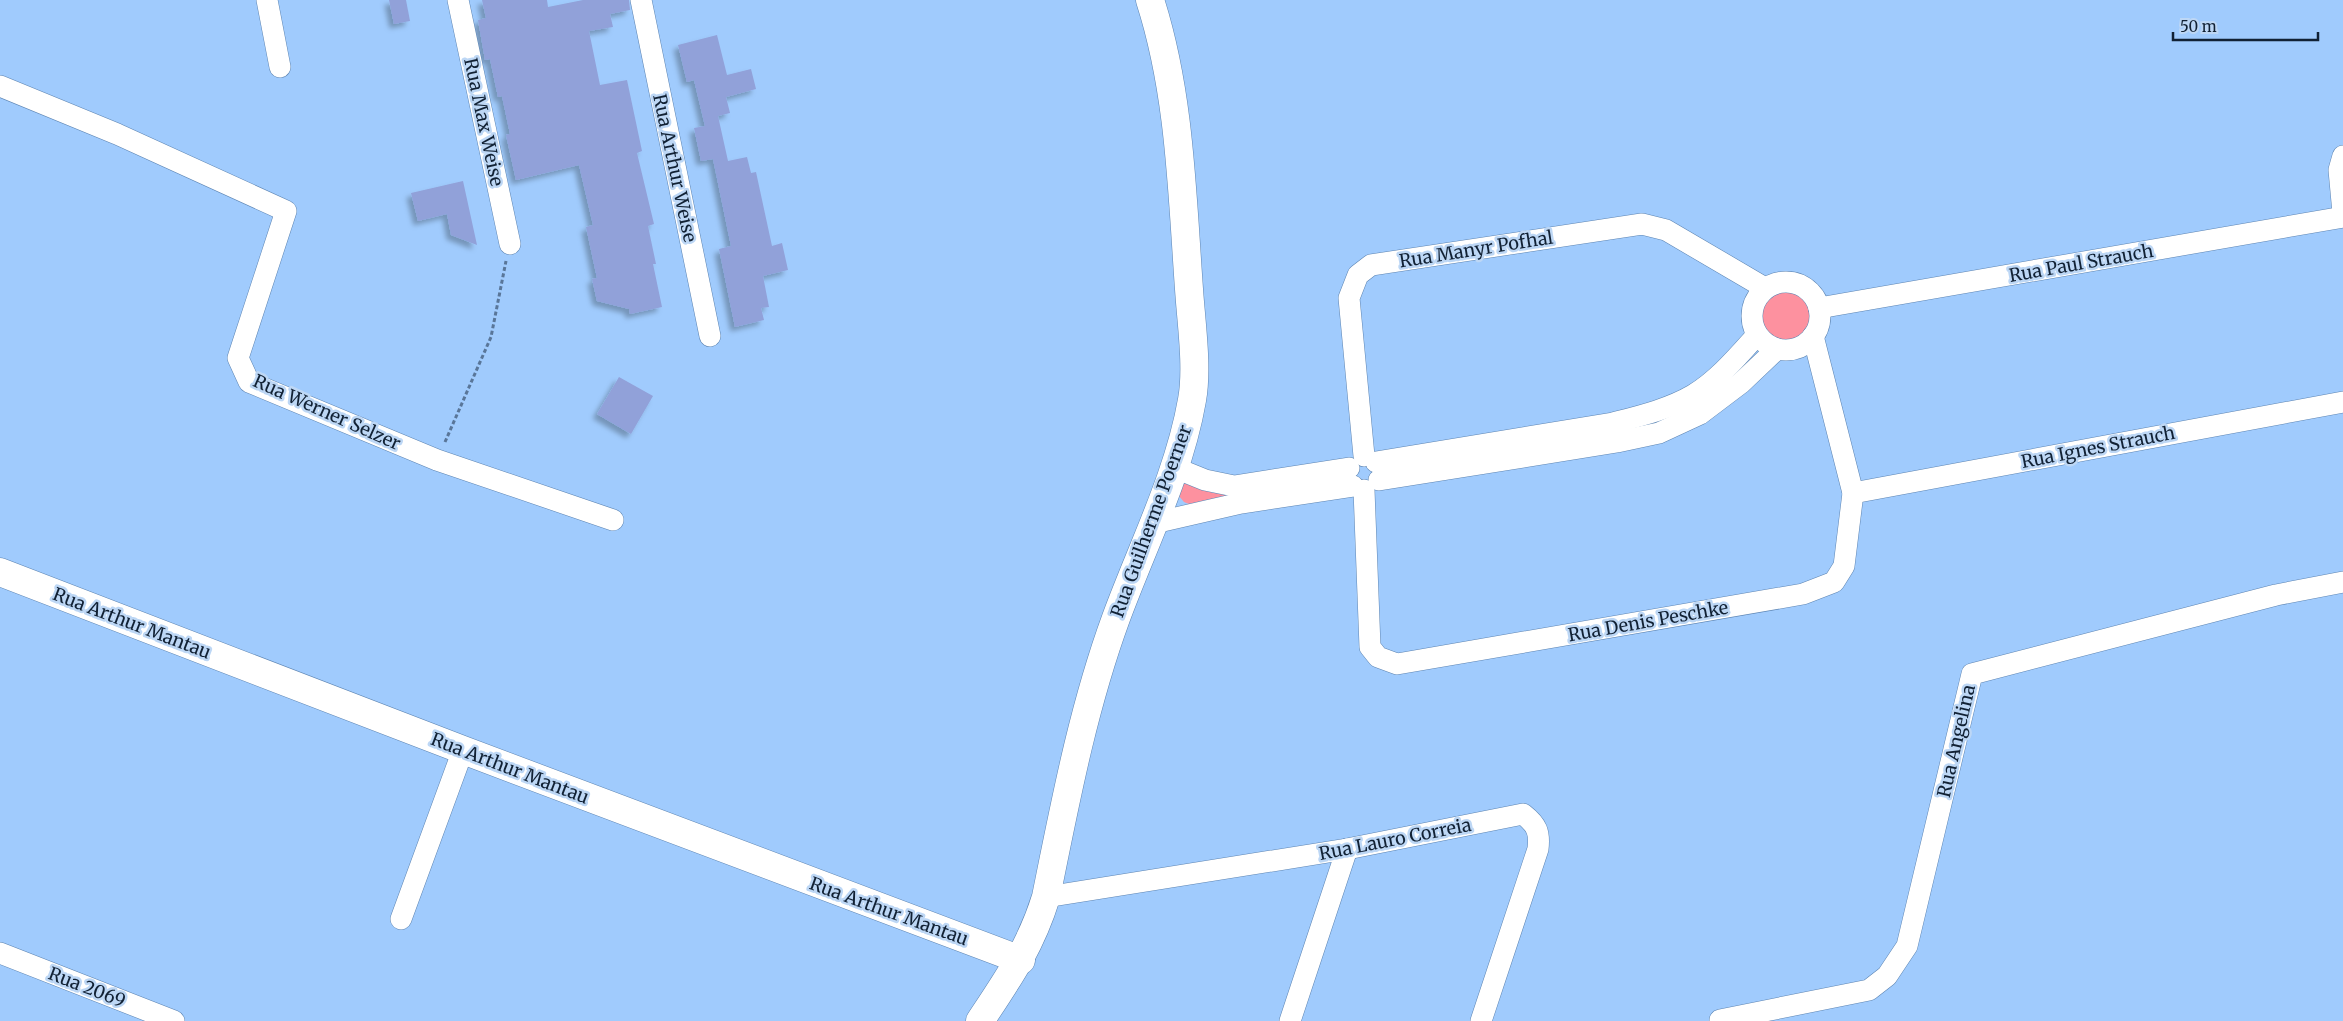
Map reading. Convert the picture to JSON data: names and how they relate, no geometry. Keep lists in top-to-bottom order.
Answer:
{
  "streets": {
    "street": [
      "Rua Max Weise",
      "Rua Arthur Weise",
      "Rua Manyr Pofhal",
      "Rua Paul Strauch",
      "Rua Werner Selzer",
      "Rua Ignes Strauch",
      "Rua Guilherme Poerner",
      "Rua Denis Peschke",
      "Rua Arthur Mantau",
      "Rua Angelina",
      "Rua Lauro Correia",
      "Rua 2069"
    ]
  },
  "crossings": [
    ["Rua Manyr Pofhal", "Rua Paul Strauch"],
    ["Rua Manyr Pofhal", "Rua Denis Peschke"],
    ["Rua Paul Strauch", "Rua Denis Peschke"],
    ["Rua Ignes Strauch", "Rua Denis Peschke"],
    ["Rua Guilherme Poerner", "Rua Arthur Mantau"],
    ["Rua Guilherme Poerner", "Rua Lauro Correia"]
  ],
  "scale_bar": "50 m"
}
